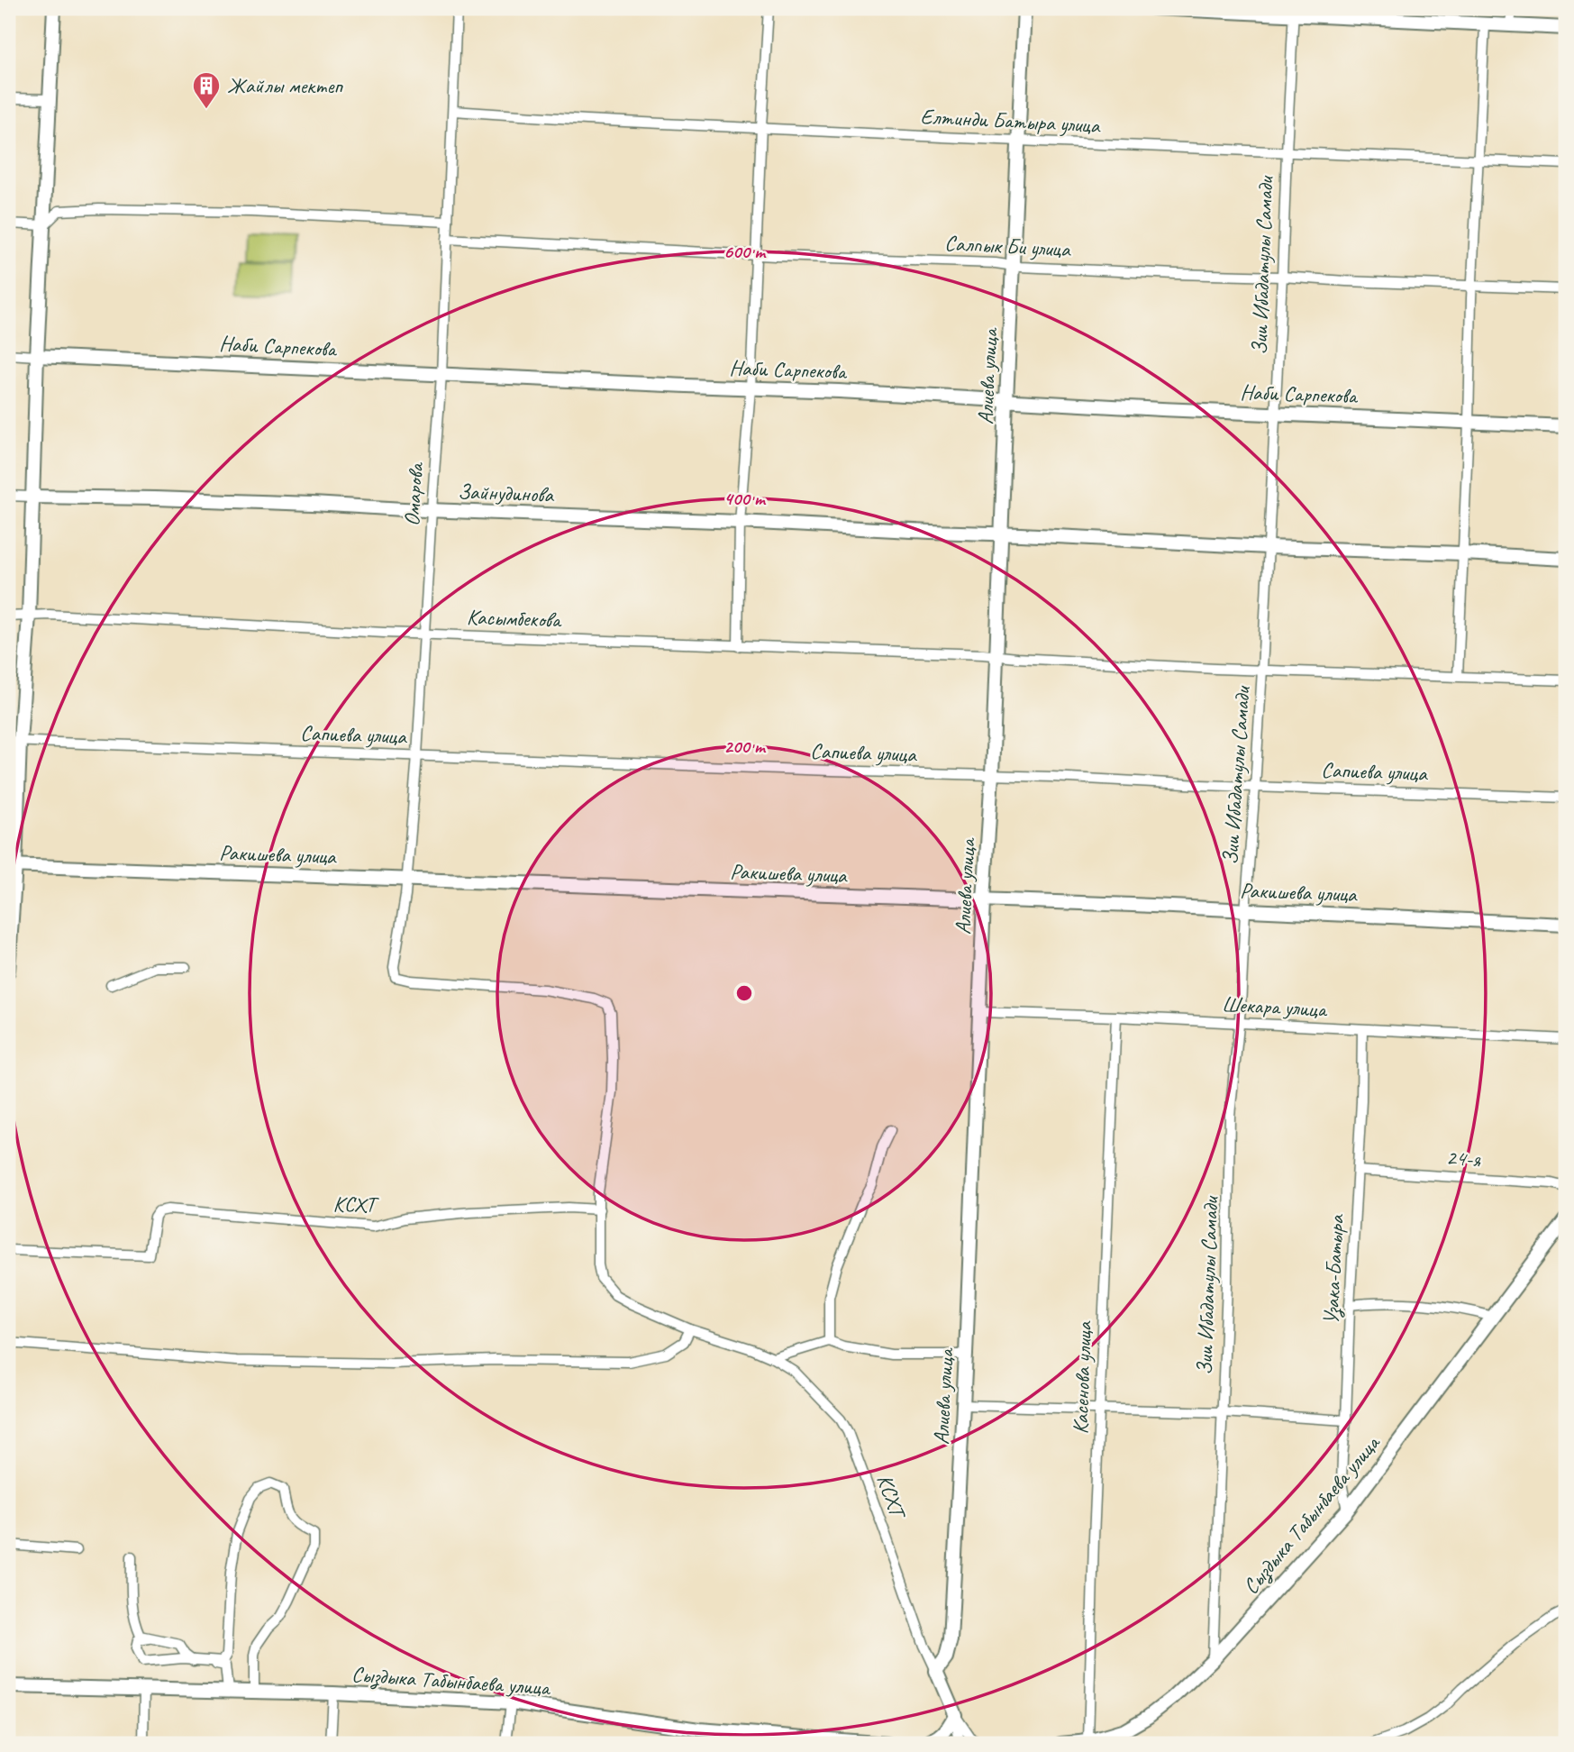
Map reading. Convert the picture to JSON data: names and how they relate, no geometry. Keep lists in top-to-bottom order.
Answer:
{
  "streets": {
    "street": [
      "Елтинди Батыра улица",
      "Салпык Би улица",
      "Зии Ибадатулы Самади",
      "Наби Сарпекова",
      "Алиева улица",
      "Зайнудинова",
      "Омарова",
      "Касымбекова",
      "Сапиева улица",
      "Ракишева улица",
      "Шекара улица",
      "24-я",
      "КСХТ",
      "Узака-Батыра",
      "Касенова улица",
      "Сыздыка Табынбаева улица"
    ]
  },
  "crossings": [
    ["Елтинди Батыра улица", "Зии Ибадатулы Самади"],
    ["Елтинди Батыра улица", "Алиева улица"],
    ["Елтинди Батыра улица", "Омарова"],
    ["Салпык Би улица", "Зии Ибадатулы Самади"],
    ["Салпык Би улица", "Алиева улица"],
    ["Салпык Би улица", "Омарова"],
    ["Зии Ибадатулы Самади", "Наби Сарпекова"],
    ["Зии Ибадатулы Самади", "Зайнудинова"],
    ["Зии Ибадатулы Самади", "Касымбекова"],
    ["Зии Ибадатулы Самади", "Сапиева улица"],
    ["Зии Ибадатулы Самади", "Ракишева улица"],
    ["Зии Ибадатулы Самади", "Шекара улица"],
    ["Зии Ибадатулы Самади", "Сыздыка Табынбаева улица"],
    ["Наби Сарпекова", "Алиева улица"],
    ["Наби Сарпекова", "Омарова"],
    ["Алиева улица", "Зайнудинова"],
    ["Алиева улица", "Касымбекова"],
    ["Алиева улица", "Сапиева улица"],
    ["Алиева улица", "Ракишева улица"],
    ["Алиева улица", "Шекара улица"],
    ["Алиева улица", "КСХТ"],
    ["Зайнудинова", "Омарова"],
    ["Омарова", "Касымбекова"],
    ["Омарова", "Сапиева улица"],
    ["Омарова", "Ракишева улица"],
    ["Омарова", "КСХТ"],
    ["Шекара улица", "Узака-Батыра"],
    ["Шекара улица", "Касенова улица"],
    ["24-я", "Узака-Батыра"],
    ["Узака-Батыра", "Сыздыка Табынбаева улица"],
    ["Касенова улица", "Сыздыка Табынбаева улица"]
  ],
  "places": {
    "building": ["Жайлы мектеп"]
  },
  "rings": ["600 m", "400 m", "200 m"]
}
